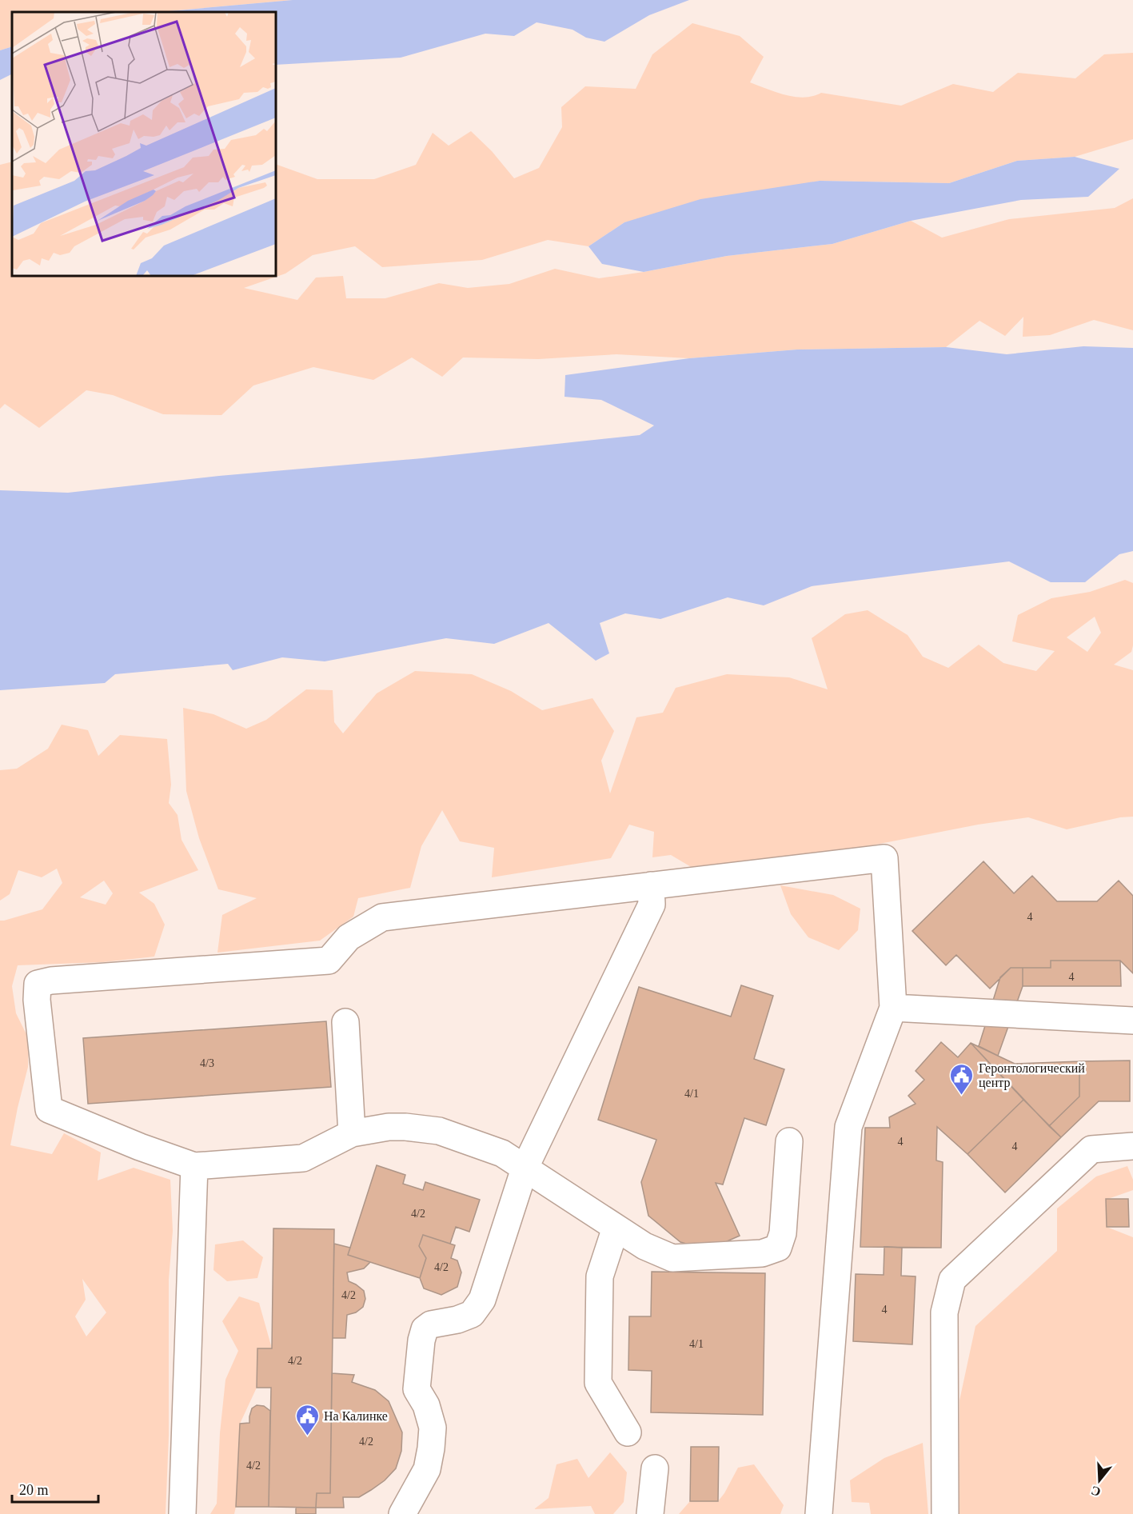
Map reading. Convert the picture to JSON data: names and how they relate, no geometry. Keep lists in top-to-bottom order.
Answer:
{
  "places": {
    "public building": ["Геронтологический центр", "На Калинке"]
  },
  "house_numbers": [
    "4",
    "4",
    "4/3",
    "4/1",
    "4",
    "4",
    "4/2",
    "4/2",
    "4/2",
    "4",
    "4/1",
    "4/2",
    "4/2",
    "4/2"
  ],
  "scale_bar": "20 m",
  "north": "bottom"
}
